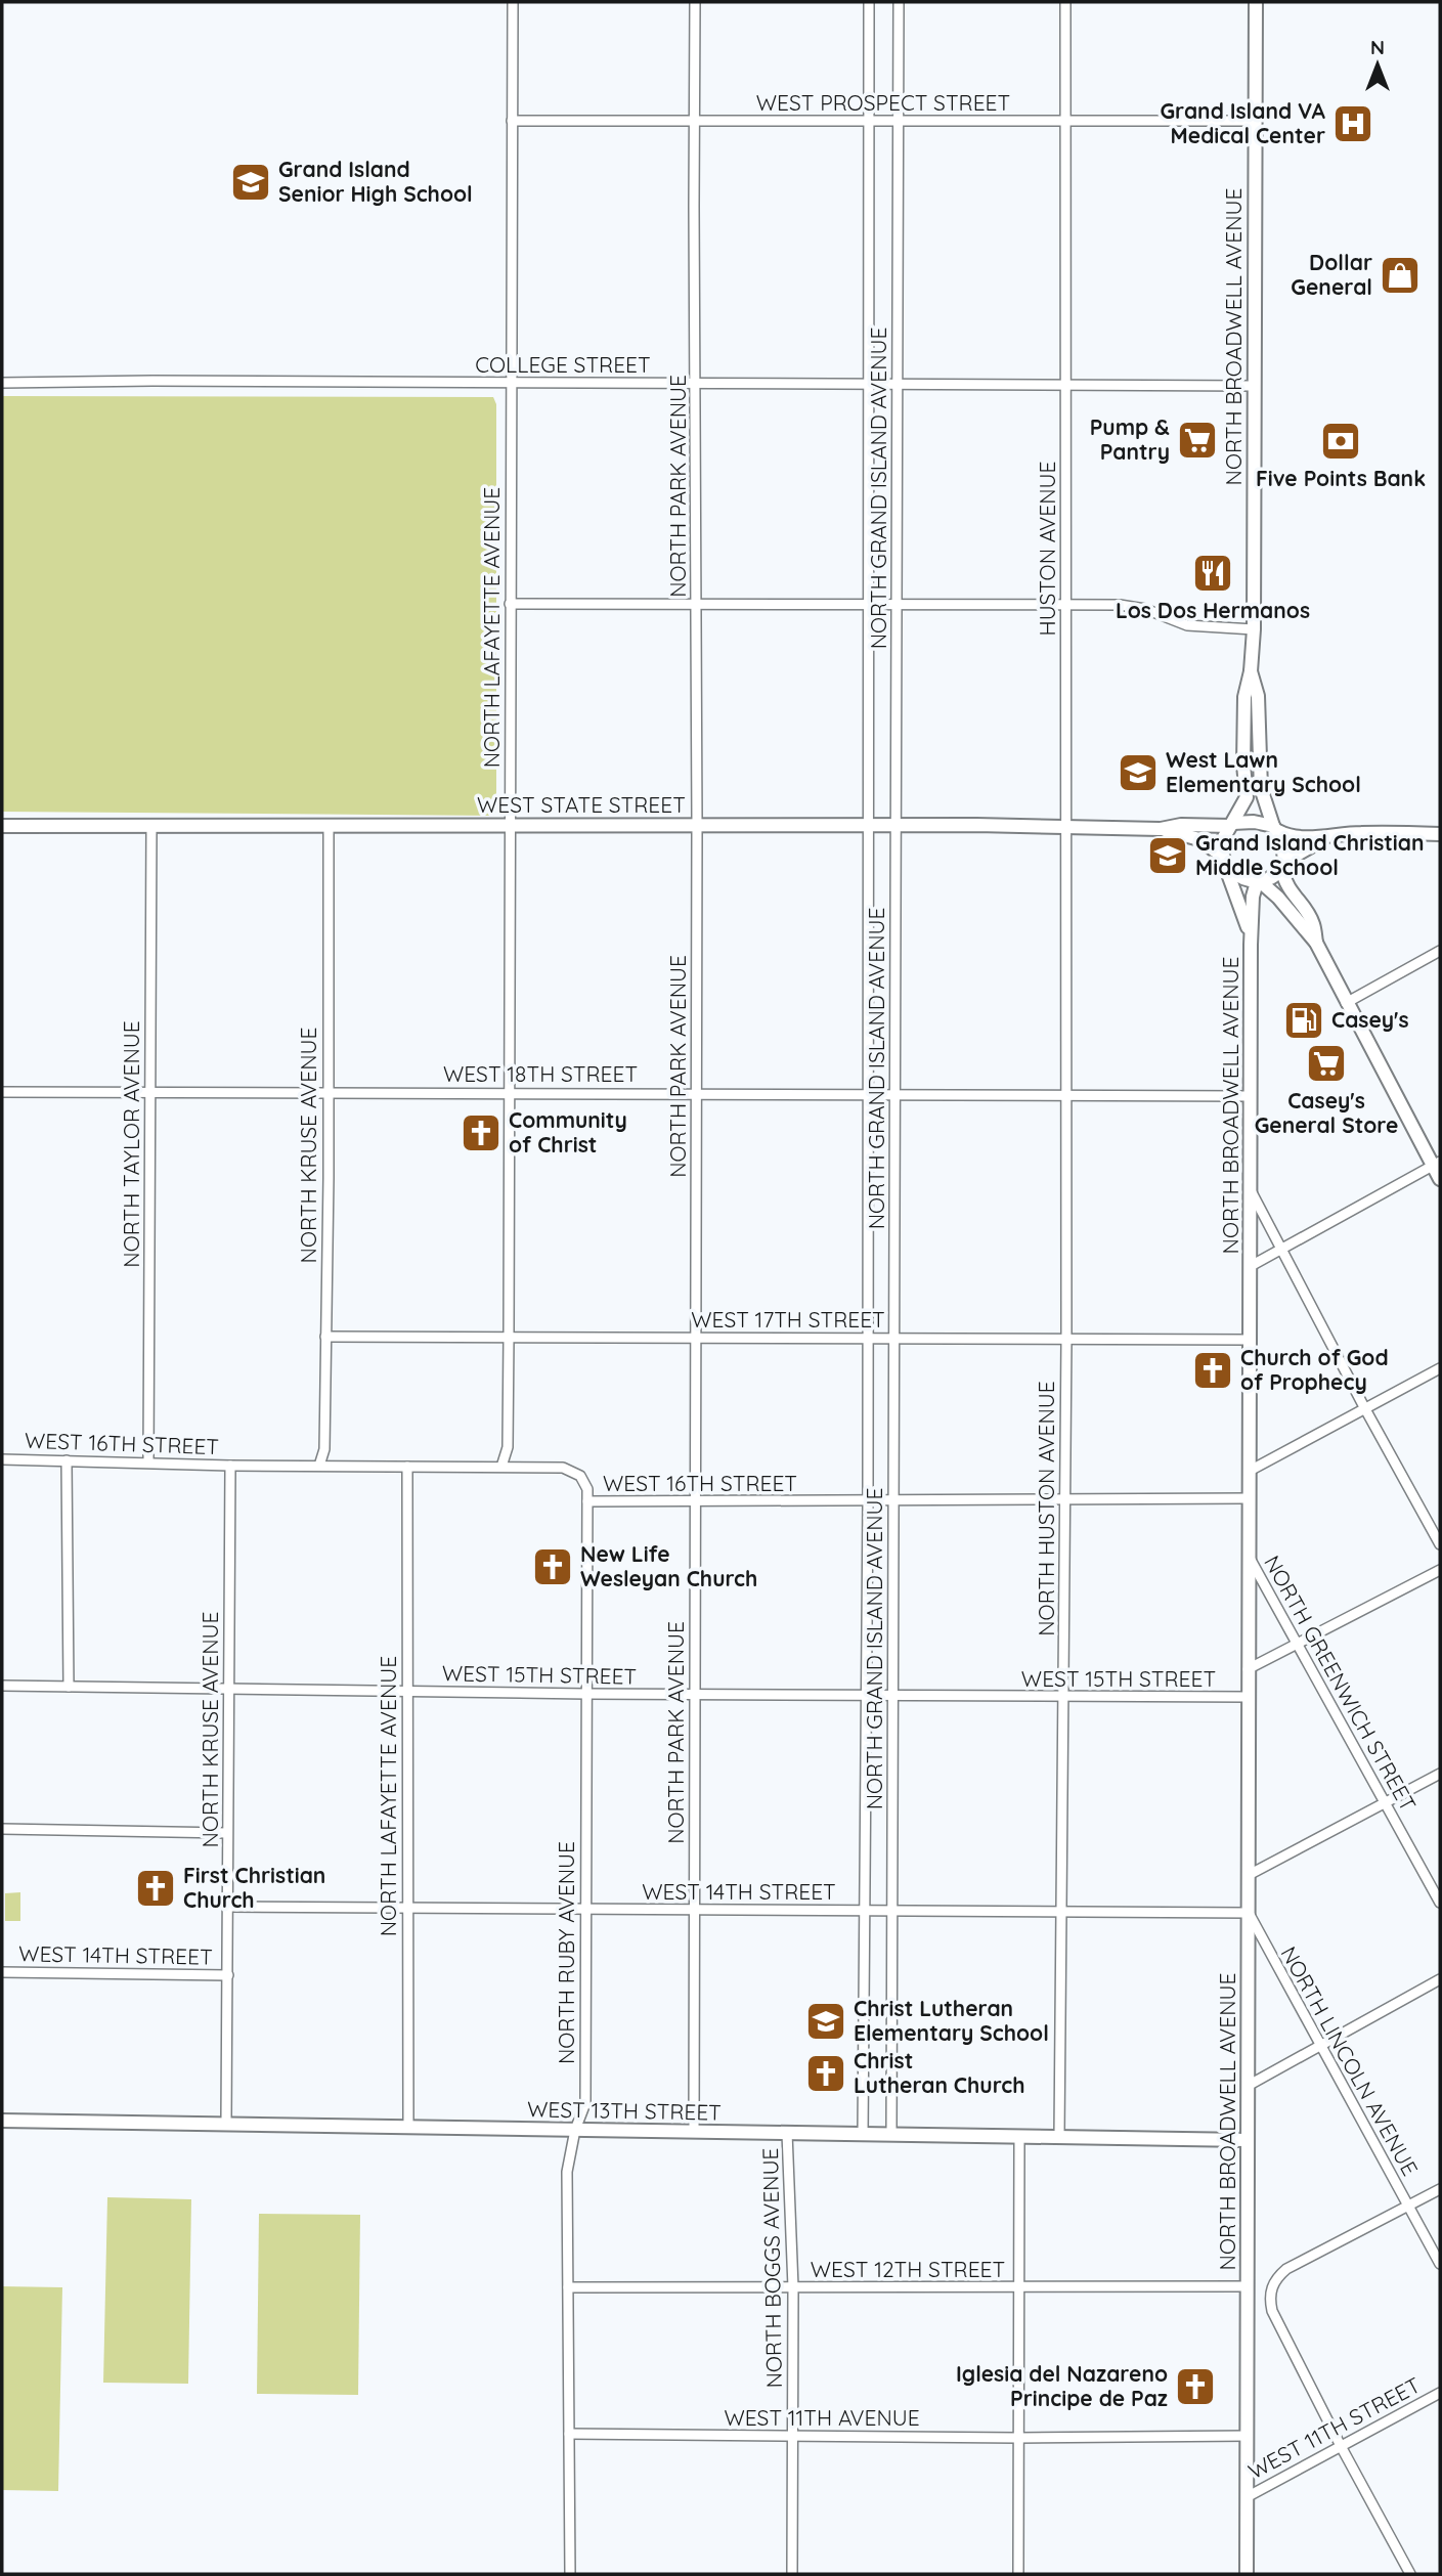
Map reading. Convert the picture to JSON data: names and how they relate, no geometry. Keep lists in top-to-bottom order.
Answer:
{
  "streets": {
    "main road": ["NORTH BROADWELL AVENUE", "WEST STATE STREET", "WEST 13TH STREET"],
    "street": [
      "WEST PROSPECT STREET",
      "COLLEGE STREET",
      "NORTH PARK AVENUE",
      "NORTH GRAND ISLAND AVENUE",
      "HUSTON AVENUE",
      "NORTH LAFAYETTE AVENUE",
      "WEST 18TH STREET",
      "NORTH TAYLOR AVENUE",
      "NORTH KRUSE AVENUE",
      "WEST 17TH STREET",
      "WEST 16TH STREET",
      "NORTH HUSTON AVENUE",
      "WEST 15TH STREET",
      "NORTH GREENWICH STREET",
      "WEST 14TH STREET",
      "NORTH RUBY AVENUE",
      "NORTH LINCOLN AVENUE",
      "NORTH BOGGS AVENUE",
      "WEST 12TH STREET",
      "WEST 11TH AVENUE",
      "WEST 11TH STREET"
    ]
  },
  "crossings": [
    ["WEST PROSPECT STREET", "NORTH BROADWELL AVENUE"],
    ["WEST PROSPECT STREET", "NORTH PARK AVENUE"],
    ["WEST PROSPECT STREET", "NORTH GRAND ISLAND AVENUE"],
    ["WEST PROSPECT STREET", "HUSTON AVENUE"],
    ["WEST PROSPECT STREET", "NORTH LAFAYETTE AVENUE"],
    ["NORTH BROADWELL AVENUE", "COLLEGE STREET"],
    ["NORTH BROADWELL AVENUE", "WEST STATE STREET"],
    ["NORTH BROADWELL AVENUE", "WEST 18TH STREET"],
    ["NORTH BROADWELL AVENUE", "WEST 17TH STREET"],
    ["NORTH BROADWELL AVENUE", "WEST 16TH STREET"],
    ["NORTH BROADWELL AVENUE", "WEST 15TH STREET"],
    ["NORTH BROADWELL AVENUE", "NORTH GREENWICH STREET"],
    ["NORTH BROADWELL AVENUE", "WEST 14TH STREET"],
    ["NORTH BROADWELL AVENUE", "NORTH LINCOLN AVENUE"],
    ["NORTH BROADWELL AVENUE", "WEST 13TH STREET"],
    ["NORTH BROADWELL AVENUE", "WEST 12TH STREET"],
    ["NORTH BROADWELL AVENUE", "WEST 11TH AVENUE"],
    ["NORTH BROADWELL AVENUE", "WEST 11TH STREET"],
    ["COLLEGE STREET", "NORTH PARK AVENUE"],
    ["COLLEGE STREET", "NORTH GRAND ISLAND AVENUE"],
    ["COLLEGE STREET", "HUSTON AVENUE"],
    ["COLLEGE STREET", "NORTH LAFAYETTE AVENUE"],
    ["NORTH PARK AVENUE", "WEST STATE STREET"],
    ["NORTH PARK AVENUE", "WEST 18TH STREET"],
    ["NORTH PARK AVENUE", "WEST 17TH STREET"],
    ["NORTH PARK AVENUE", "WEST 16TH STREET"],
    ["NORTH PARK AVENUE", "WEST 15TH STREET"],
    ["NORTH PARK AVENUE", "WEST 14TH STREET"],
    ["NORTH PARK AVENUE", "WEST 13TH STREET"],
    ["NORTH GRAND ISLAND AVENUE", "WEST STATE STREET"],
    ["NORTH GRAND ISLAND AVENUE", "WEST 18TH STREET"],
    ["NORTH GRAND ISLAND AVENUE", "WEST 17TH STREET"],
    ["NORTH GRAND ISLAND AVENUE", "WEST 16TH STREET"],
    ["NORTH GRAND ISLAND AVENUE", "WEST 15TH STREET"],
    ["NORTH GRAND ISLAND AVENUE", "WEST 14TH STREET"],
    ["NORTH GRAND ISLAND AVENUE", "WEST 13TH STREET"],
    ["HUSTON AVENUE", "WEST STATE STREET"],
    ["HUSTON AVENUE", "WEST 18TH STREET"],
    ["HUSTON AVENUE", "NORTH HUSTON AVENUE"],
    ["NORTH LAFAYETTE AVENUE", "WEST STATE STREET"],
    ["NORTH LAFAYETTE AVENUE", "WEST 18TH STREET"],
    ["NORTH LAFAYETTE AVENUE", "WEST 17TH STREET"],
    ["NORTH LAFAYETTE AVENUE", "WEST 16TH STREET"],
    ["NORTH LAFAYETTE AVENUE", "WEST 15TH STREET"],
    ["NORTH LAFAYETTE AVENUE", "WEST 14TH STREET"],
    ["NORTH LAFAYETTE AVENUE", "WEST 13TH STREET"],
    ["WEST STATE STREET", "NORTH TAYLOR AVENUE"],
    ["WEST STATE STREET", "NORTH KRUSE AVENUE"],
    ["WEST 18TH STREET", "NORTH TAYLOR AVENUE"],
    ["WEST 18TH STREET", "NORTH KRUSE AVENUE"],
    ["WEST 18TH STREET", "NORTH HUSTON AVENUE"],
    ["NORTH TAYLOR AVENUE", "WEST 16TH STREET"],
    ["NORTH KRUSE AVENUE", "WEST 17TH STREET"],
    ["NORTH KRUSE AVENUE", "WEST 16TH STREET"],
    ["NORTH KRUSE AVENUE", "WEST 15TH STREET"],
    ["NORTH KRUSE AVENUE", "WEST 14TH STREET"],
    ["NORTH KRUSE AVENUE", "WEST 13TH STREET"],
    ["WEST 17TH STREET", "NORTH HUSTON AVENUE"],
    ["WEST 16TH STREET", "NORTH HUSTON AVENUE"],
    ["WEST 16TH STREET", "NORTH RUBY AVENUE"],
    ["NORTH HUSTON AVENUE", "WEST 15TH STREET"],
    ["NORTH HUSTON AVENUE", "WEST 14TH STREET"],
    ["NORTH HUSTON AVENUE", "WEST 13TH STREET"],
    ["WEST 15TH STREET", "NORTH RUBY AVENUE"],
    ["WEST 14TH STREET", "NORTH RUBY AVENUE"],
    ["WEST 14TH STREET", "NORTH LINCOLN AVENUE"],
    ["NORTH RUBY AVENUE", "WEST 13TH STREET"],
    ["NORTH RUBY AVENUE", "WEST 12TH STREET"],
    ["NORTH RUBY AVENUE", "WEST 11TH AVENUE"],
    ["WEST 13TH STREET", "NORTH BOGGS AVENUE"],
    ["NORTH BOGGS AVENUE", "WEST 12TH STREET"],
    ["NORTH BOGGS AVENUE", "WEST 11TH AVENUE"]
  ],
  "places": {
    "hospital": ["Grand Island VA Medical Center"],
    "school or university": [
      "Grand Island Senior High School",
      "West Lawn Elementary School",
      "Grand Island Christian Middle School",
      "Christ Lutheran Elementary School"
    ],
    "shop": ["Dollar General"],
    "supermarket": ["Pump & Pantry", "Casey's General Store"],
    "bank": ["Five Points Bank"],
    "restaurant": ["Los Dos Hermanos"],
    "fuel station": ["Casey's"],
    "church": [
      "Community of Christ",
      "Church of God of Prophecy",
      "New Life Wesleyan Church",
      "First Christian Church",
      "Christ Lutheran Church",
      "Iglesia del Nazareno Principe de Paz"
    ]
  },
  "north": "top"
}
